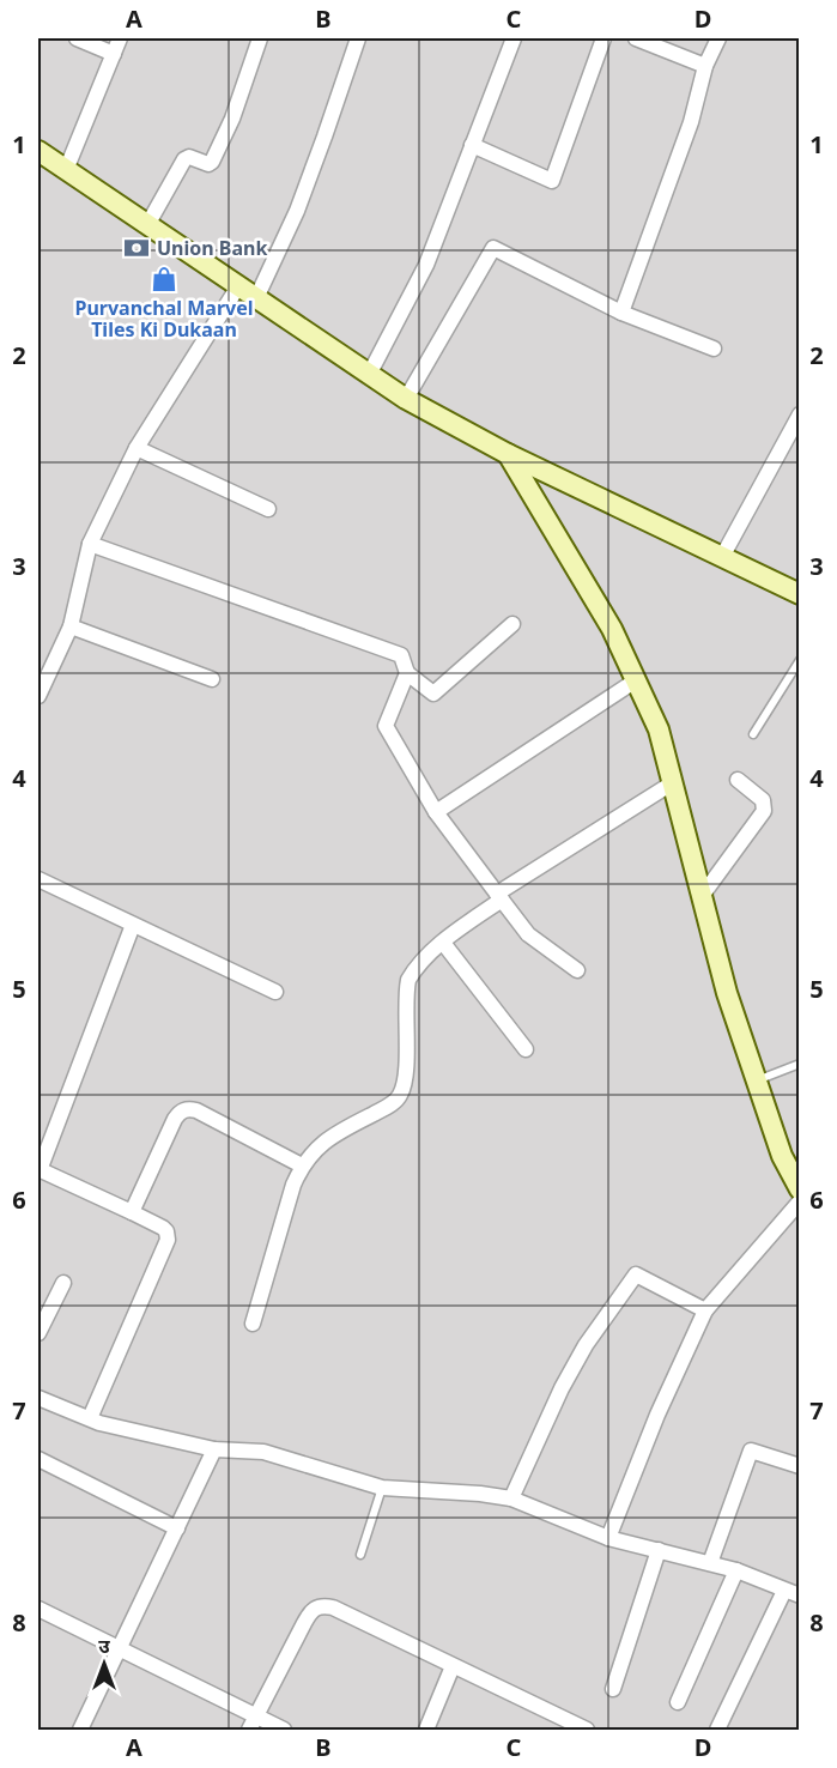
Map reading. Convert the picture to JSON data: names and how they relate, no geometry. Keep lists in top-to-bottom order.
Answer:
{
  "places": {
    "bank": ["Union Bank"],
    "shop": ["Purvanchal Marvel Tiles Ki Dukaan"]
  },
  "north": "top",
  "grid": {
    "columns": [
      "A",
      "B",
      "C",
      "D"
    ],
    "rows": [
      "1",
      "2",
      "3",
      "4",
      "5",
      "6",
      "7",
      "8"
    ]
  }
}
